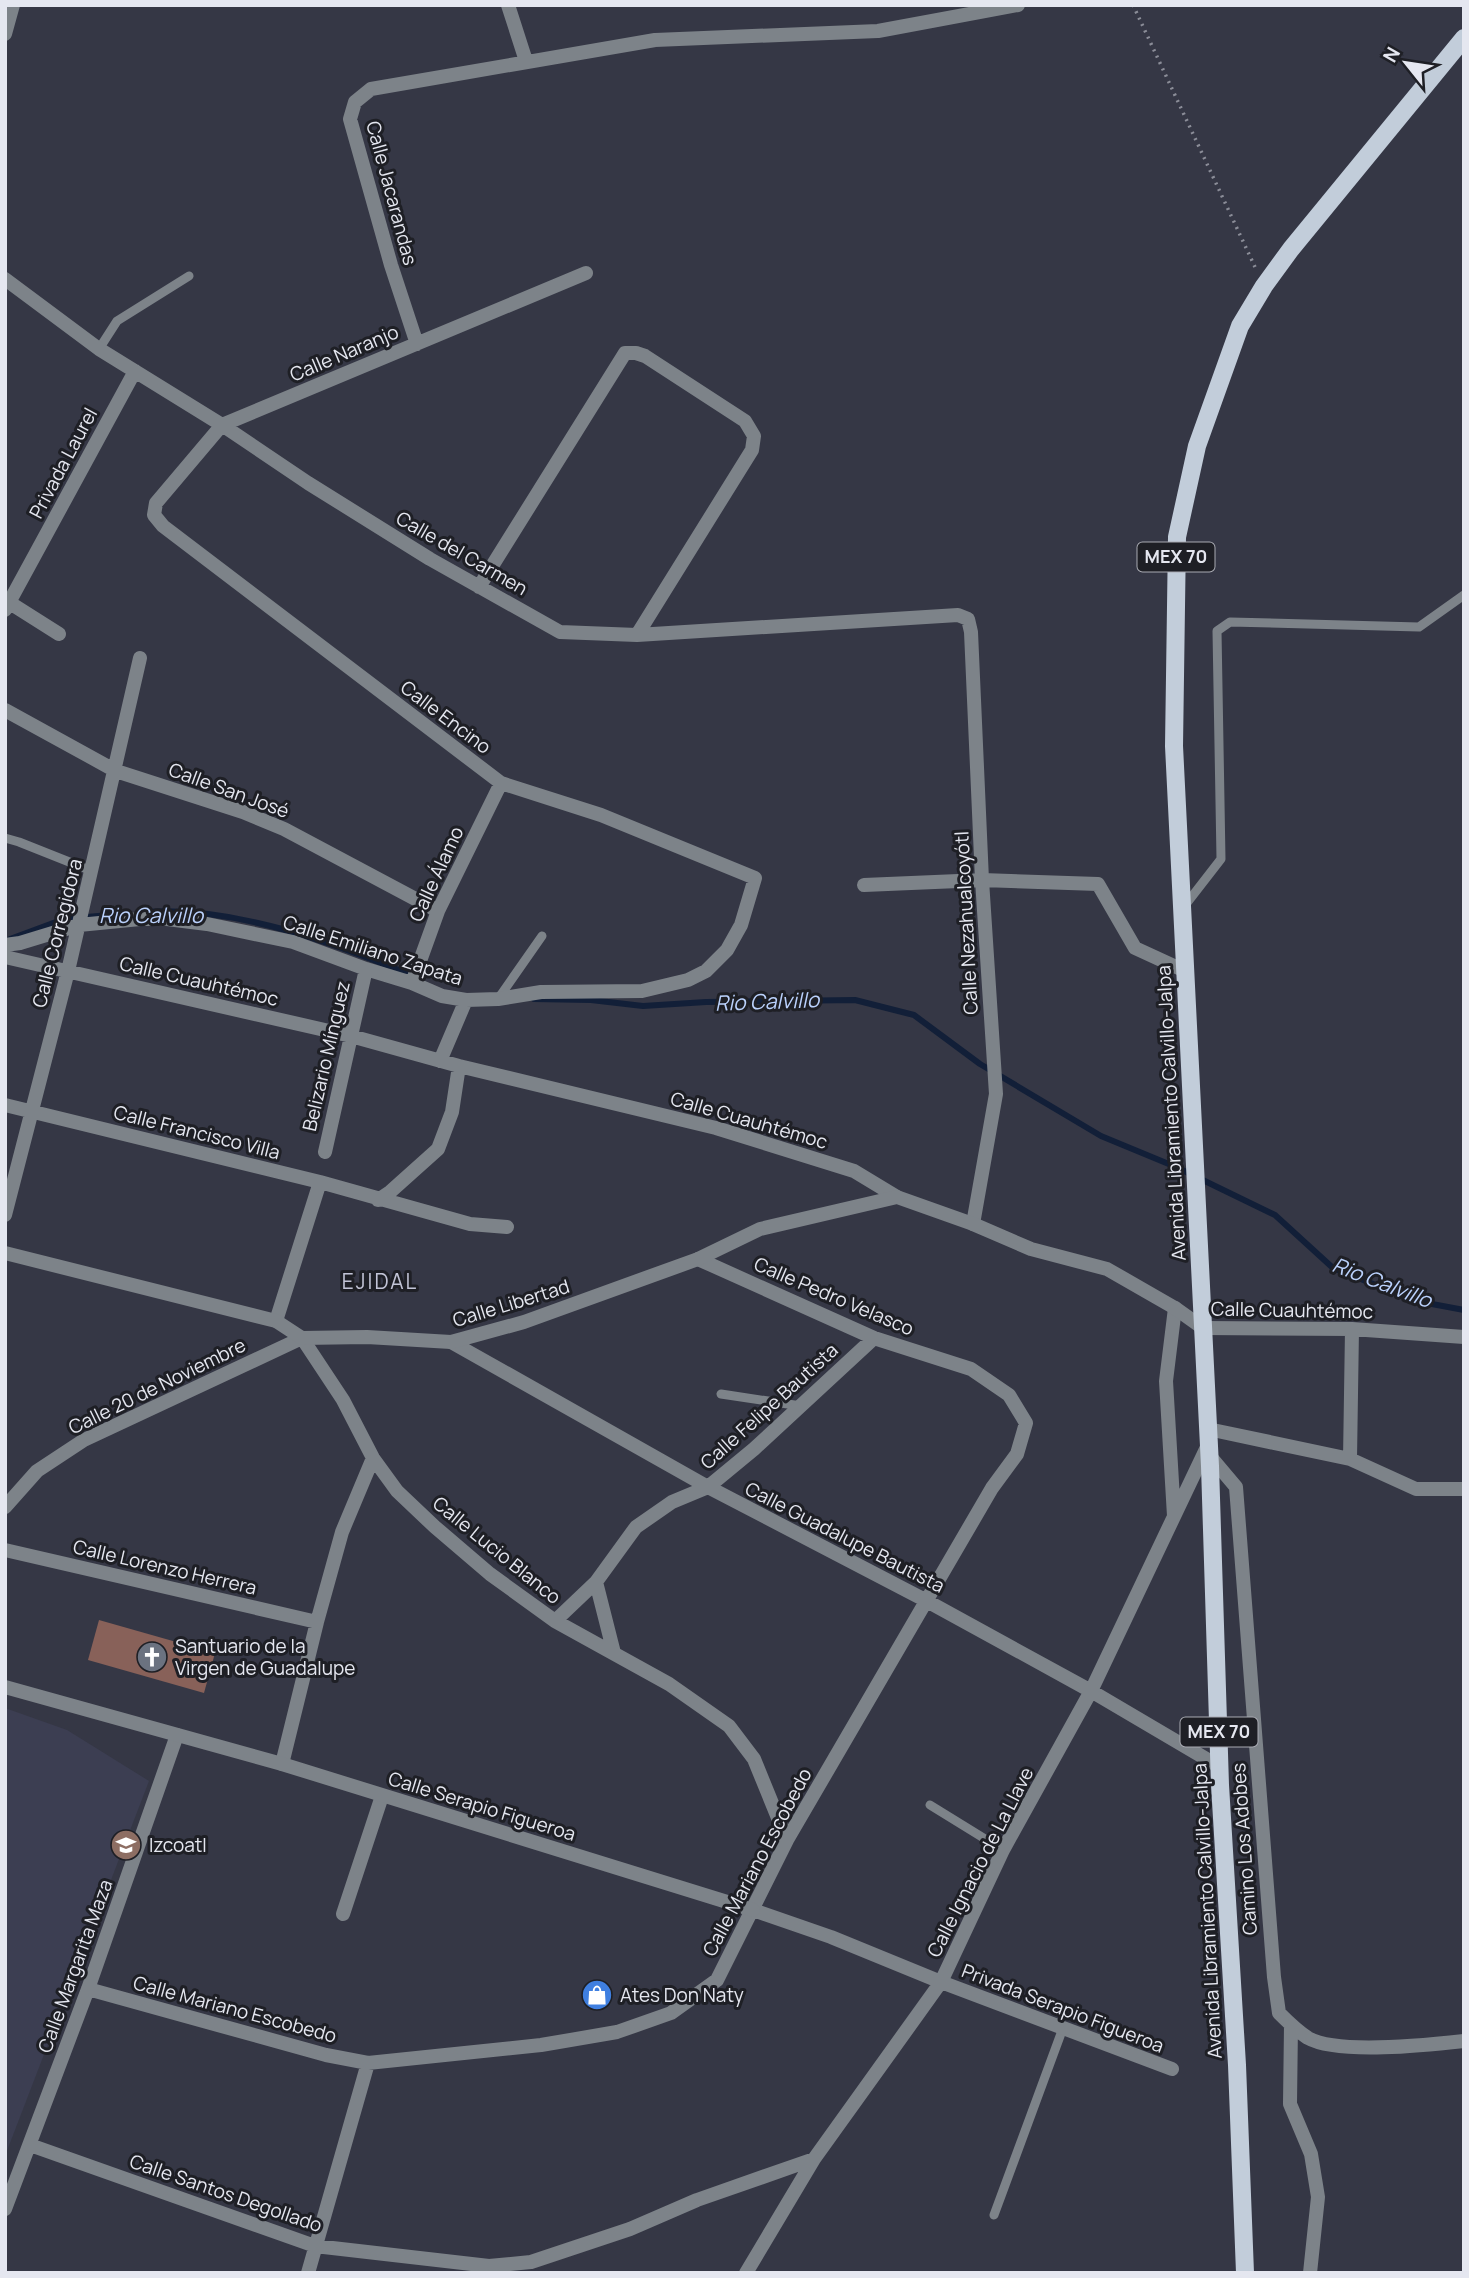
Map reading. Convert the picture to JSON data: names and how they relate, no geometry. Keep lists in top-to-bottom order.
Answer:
{
  "streets": {
    "main road": ["MEX 70", "Avenida Libramiento Calvillo-Jalpa"],
    "street": [
      "Calle Jacarandas",
      "Calle Naranjo",
      "Privada Laurel",
      "Calle del Carmen",
      "Calle Encino",
      "Calle San José",
      "Calle Álamo",
      "Calle Nezahualcoyótl",
      "Calle Corregidora",
      "Calle Emiliano Zapata",
      "Calle Cuauhtémoc",
      "Belizario Mínguez",
      "Calle Francisco Villa",
      "Calle Pedro Velasco",
      "Calle Libertad",
      "Calle 20 de Noviembre",
      "Calle Felipe Bautista",
      "Calle Guadalupe Bautista",
      "Calle Lucio Blanco",
      "Calle Lorenzo Herrera",
      "Calle Serapio Figueroa",
      "Camino Los Adobes",
      "Calle Mariano Escobedo",
      "Calle Ignacio de La Llave",
      "Calle Margarita Maza",
      "Privada Serapio Figueroa",
      "Calle Santos Degollado"
    ]
  },
  "crossings": [
    ["Calle Jacarandas", "Calle Naranjo"],
    ["Calle Naranjo", "Calle del Carmen"],
    ["Calle Naranjo", "Calle Encino"],
    ["Privada Laurel", "Calle del Carmen"],
    ["Calle del Carmen", "Calle Nezahualcoyótl"],
    ["Calle Encino", "Calle Álamo"],
    ["Calle Encino", "Calle Emiliano Zapata"],
    ["Calle San José", "Calle Álamo"],
    ["Calle San José", "Calle Corregidora"],
    ["Calle Álamo", "Calle Emiliano Zapata"],
    ["Calle Nezahualcoyótl", "Calle Cuauhtémoc"],
    ["Calle Corregidora", "Calle Emiliano Zapata"],
    ["Calle Corregidora", "Calle Cuauhtémoc"],
    ["Calle Corregidora", "Calle Francisco Villa"],
    ["Calle Emiliano Zapata", "Belizario Mínguez"],
    ["Calle Cuauhtémoc", "Belizario Mínguez"],
    ["Calle Cuauhtémoc", "Avenida Libramiento Calvillo-Jalpa"],
    ["Calle Cuauhtémoc", "Calle Libertad"],
    ["Avenida Libramiento Calvillo-Jalpa", "Calle Guadalupe Bautista"],
    ["Avenida Libramiento Calvillo-Jalpa", "Camino Los Adobes"],
    ["Avenida Libramiento Calvillo-Jalpa", "Calle Ignacio de La Llave"],
    ["Calle Pedro Velasco", "Calle Libertad"],
    ["Calle Pedro Velasco", "Calle Felipe Bautista"],
    ["Calle Pedro Velasco", "Calle Mariano Escobedo"],
    ["Calle Libertad", "Calle 20 de Noviembre"],
    ["Calle Libertad", "Calle Guadalupe Bautista"],
    ["Calle Libertad", "Calle Lucio Blanco"],
    ["Calle 20 de Noviembre", "Calle Lucio Blanco"],
    ["Calle Felipe Bautista", "Calle Guadalupe Bautista"],
    ["Calle Felipe Bautista", "Calle Lucio Blanco"],
    ["Calle Guadalupe Bautista", "Calle Mariano Escobedo"],
    ["Calle Guadalupe Bautista", "Calle Ignacio de La Llave"],
    ["Calle Lucio Blanco", "Calle Mariano Escobedo"],
    ["Calle Serapio Figueroa", "Calle Mariano Escobedo"],
    ["Calle Serapio Figueroa", "Calle Ignacio de La Llave"],
    ["Calle Serapio Figueroa", "Calle Margarita Maza"],
    ["Calle Serapio Figueroa", "Privada Serapio Figueroa"],
    ["Camino Los Adobes", "Calle Ignacio de La Llave"],
    ["Calle Mariano Escobedo", "Calle Margarita Maza"],
    ["Calle Ignacio de La Llave", "Privada Serapio Figueroa"],
    ["Calle Ignacio de La Llave", "Calle Santos Degollado"],
    ["Calle Margarita Maza", "Calle Santos Degollado"]
  ],
  "districts": ["EJIDAL"],
  "water": ["Rio Calvillo"],
  "places": {
    "church": ["Santuario de la Virgen de Guadalupe"],
    "school or university": ["Izcoatl"],
    "shop": ["Ates Don Naty"]
  },
  "north": "top left"
}
